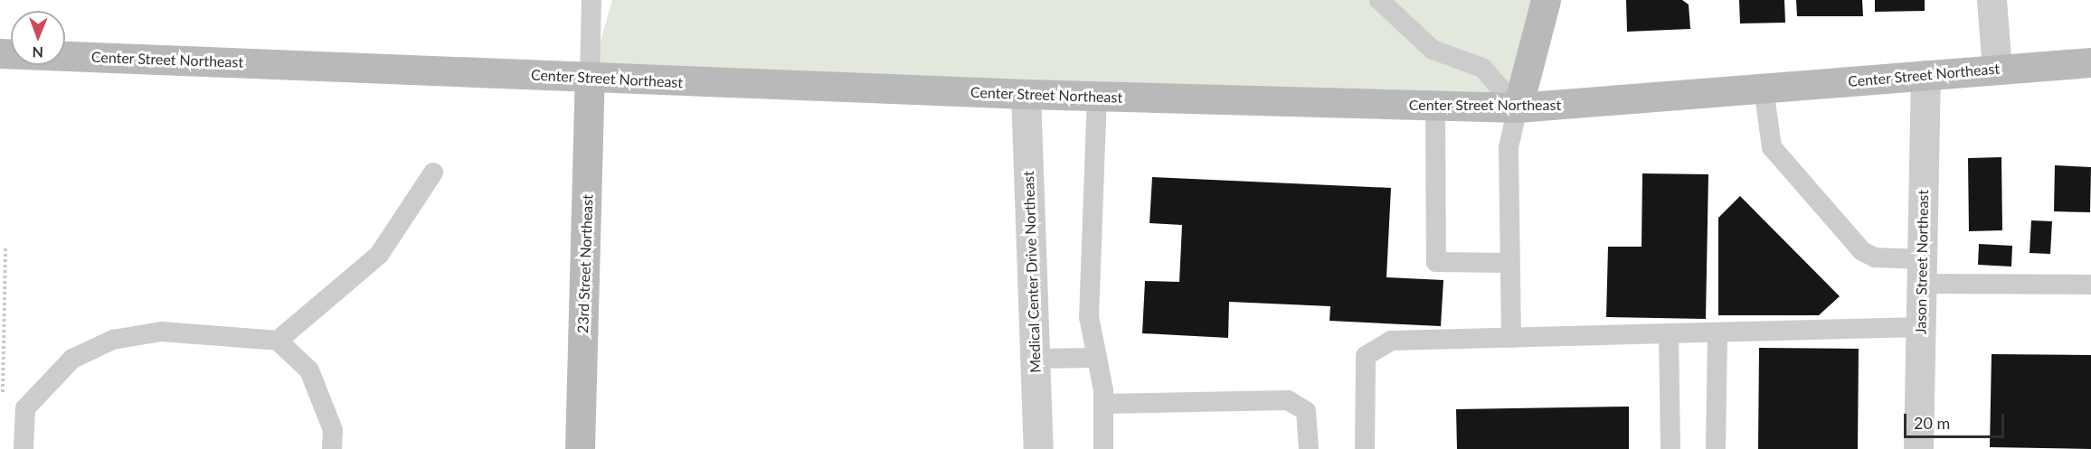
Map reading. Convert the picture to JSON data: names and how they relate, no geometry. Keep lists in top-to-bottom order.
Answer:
{
  "streets": {
    "main road": ["Center Street Northeast", "23rd Street Northeast"],
    "street": ["Jason Street Northeast", "Medical Center Drive Northeast"]
  },
  "crossings": [
    ["Center Street Northeast", "Jason Street Northeast"],
    ["Center Street Northeast", "23rd Street Northeast"],
    ["Center Street Northeast", "Medical Center Drive Northeast"]
  ],
  "scale_bar": "20 m",
  "north": "bottom"
}
